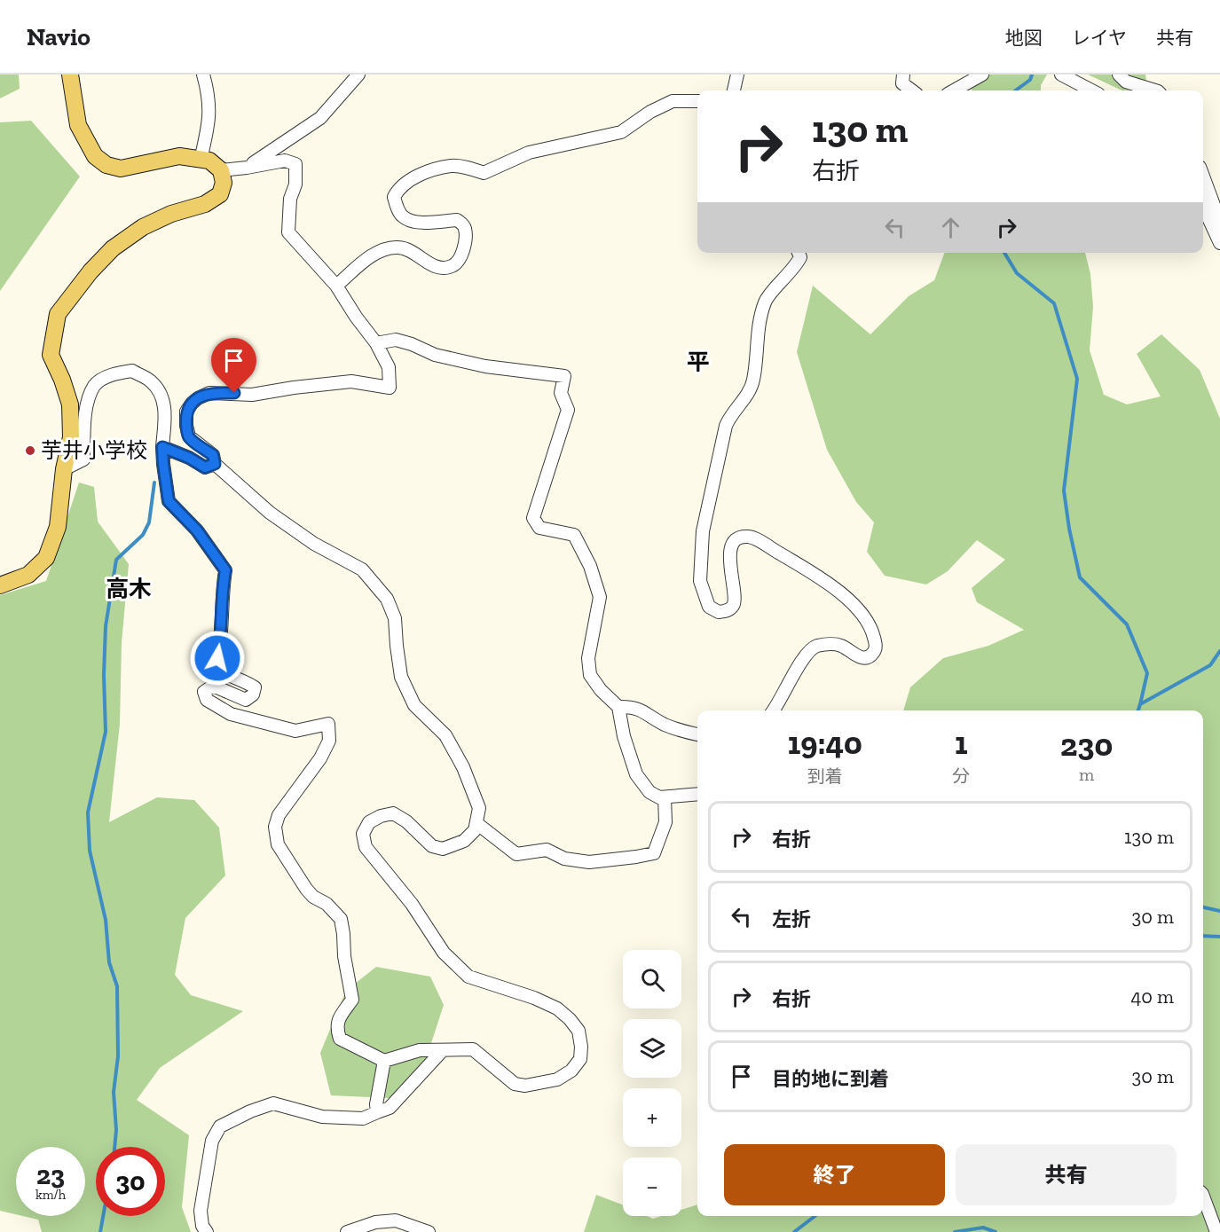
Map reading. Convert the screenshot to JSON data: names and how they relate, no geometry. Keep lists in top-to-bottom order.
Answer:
{
  "districts": ["平", "高木"],
  "places": ["芋井小学校"],
  "page": {
    "header": "Navio",
    "nav": ["地図", "レイヤ", "共有"],
    "turn": ["130 m", "右折"],
    "eta": [
      "19:40",
      "到着",
      "1",
      "分",
      "230",
      "m"
    ],
    "list": [
      {
        "name": "右折",
        "value": "130 m"
      },
      {
        "name": "左折",
        "value": "30 m"
      },
      {
        "name": "右折",
        "value": "40 m"
      },
      {
        "name": "目的地に到着",
        "value": "30 m"
      }
    ],
    "map_buttons": ["+", "−"],
    "buttons": ["終了", "共有"],
    "speed": "23 km/h",
    "limit": "30"
  }
}
